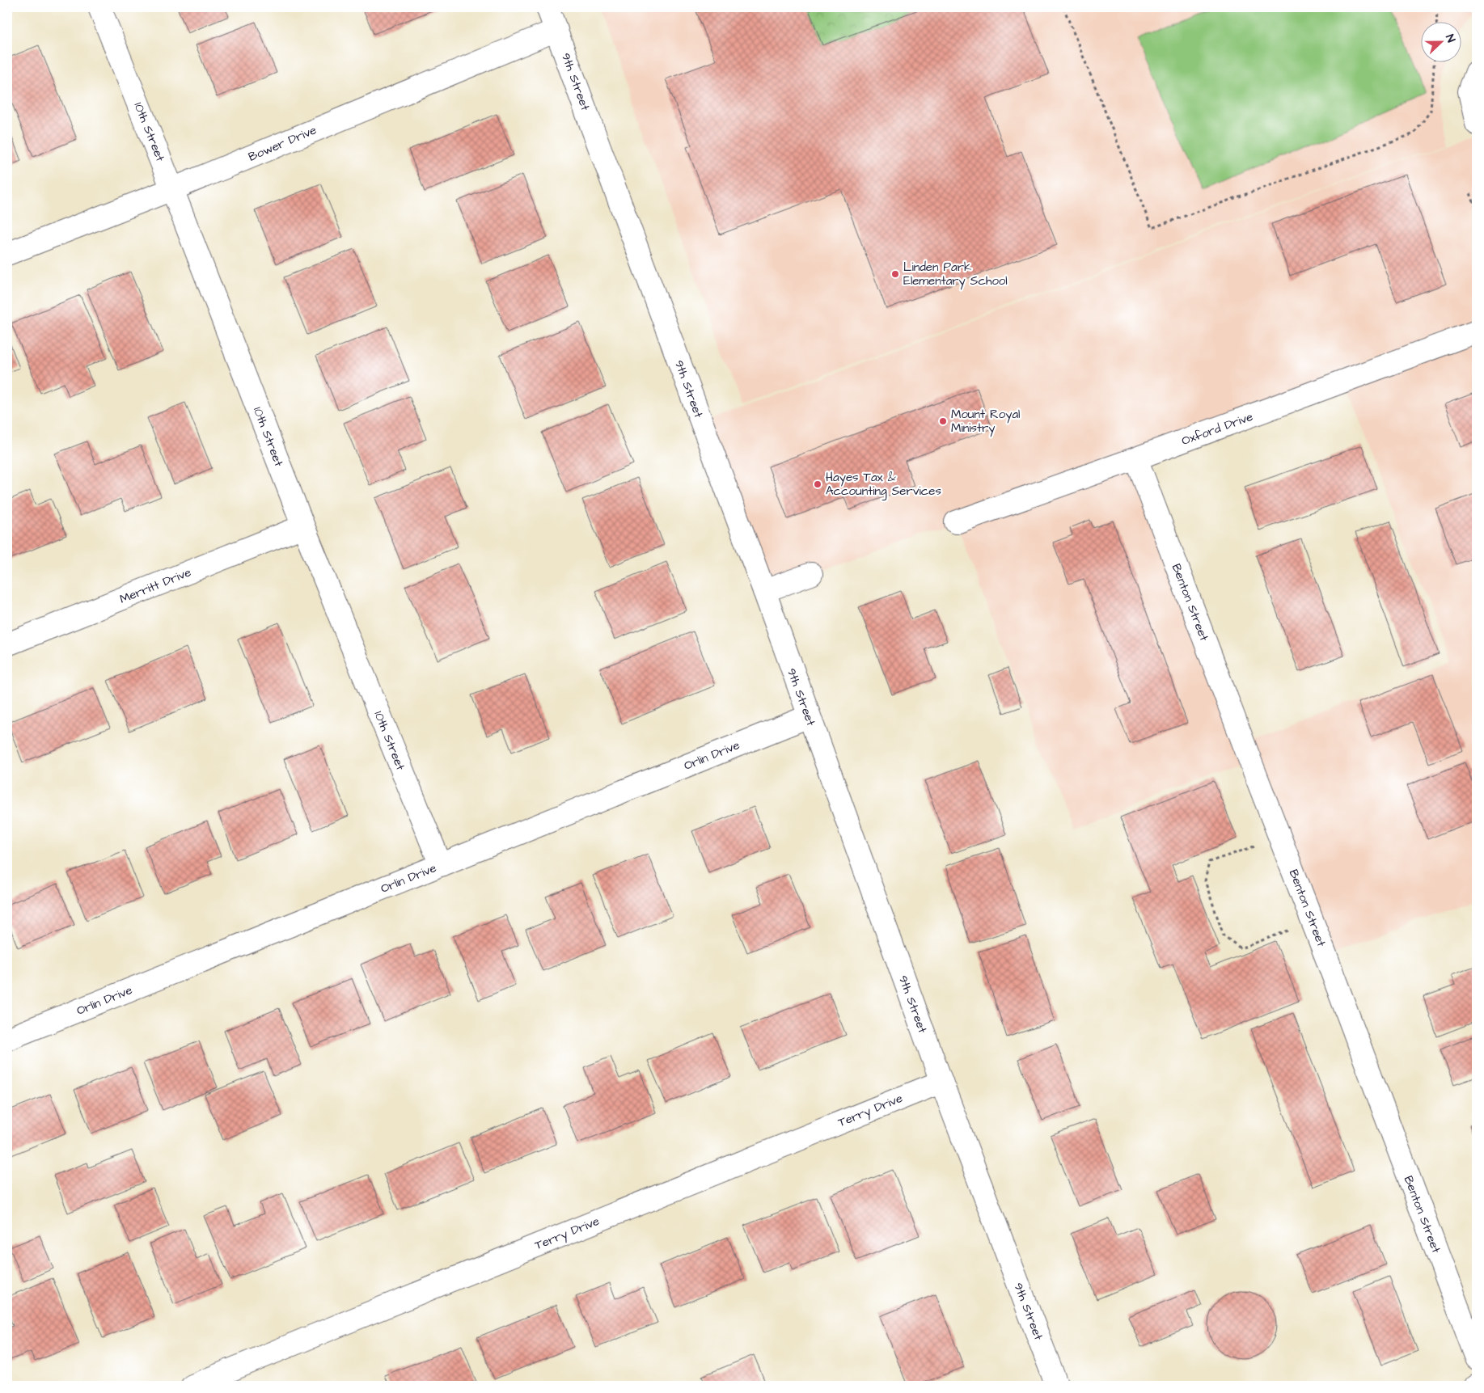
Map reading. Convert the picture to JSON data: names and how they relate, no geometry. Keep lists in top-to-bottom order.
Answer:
{
  "streets": {
    "street": [
      "9th Street",
      "10th Street",
      "Bower Drive",
      "Oxford Drive",
      "Merritt Drive",
      "Benton Street",
      "Orlin Drive",
      "Terry Drive"
    ]
  },
  "crossings": [
    ["9th Street", "Bower Drive"],
    ["9th Street", "Orlin Drive"],
    ["9th Street", "Terry Drive"],
    ["10th Street", "Bower Drive"],
    ["10th Street", "Merritt Drive"],
    ["10th Street", "Orlin Drive"],
    ["Oxford Drive", "Benton Street"]
  ],
  "places": ["Linden Park Elementary School", "Mount Royal Ministry", "Hayes Tax & Accounting Services"],
  "north": "right"
}
